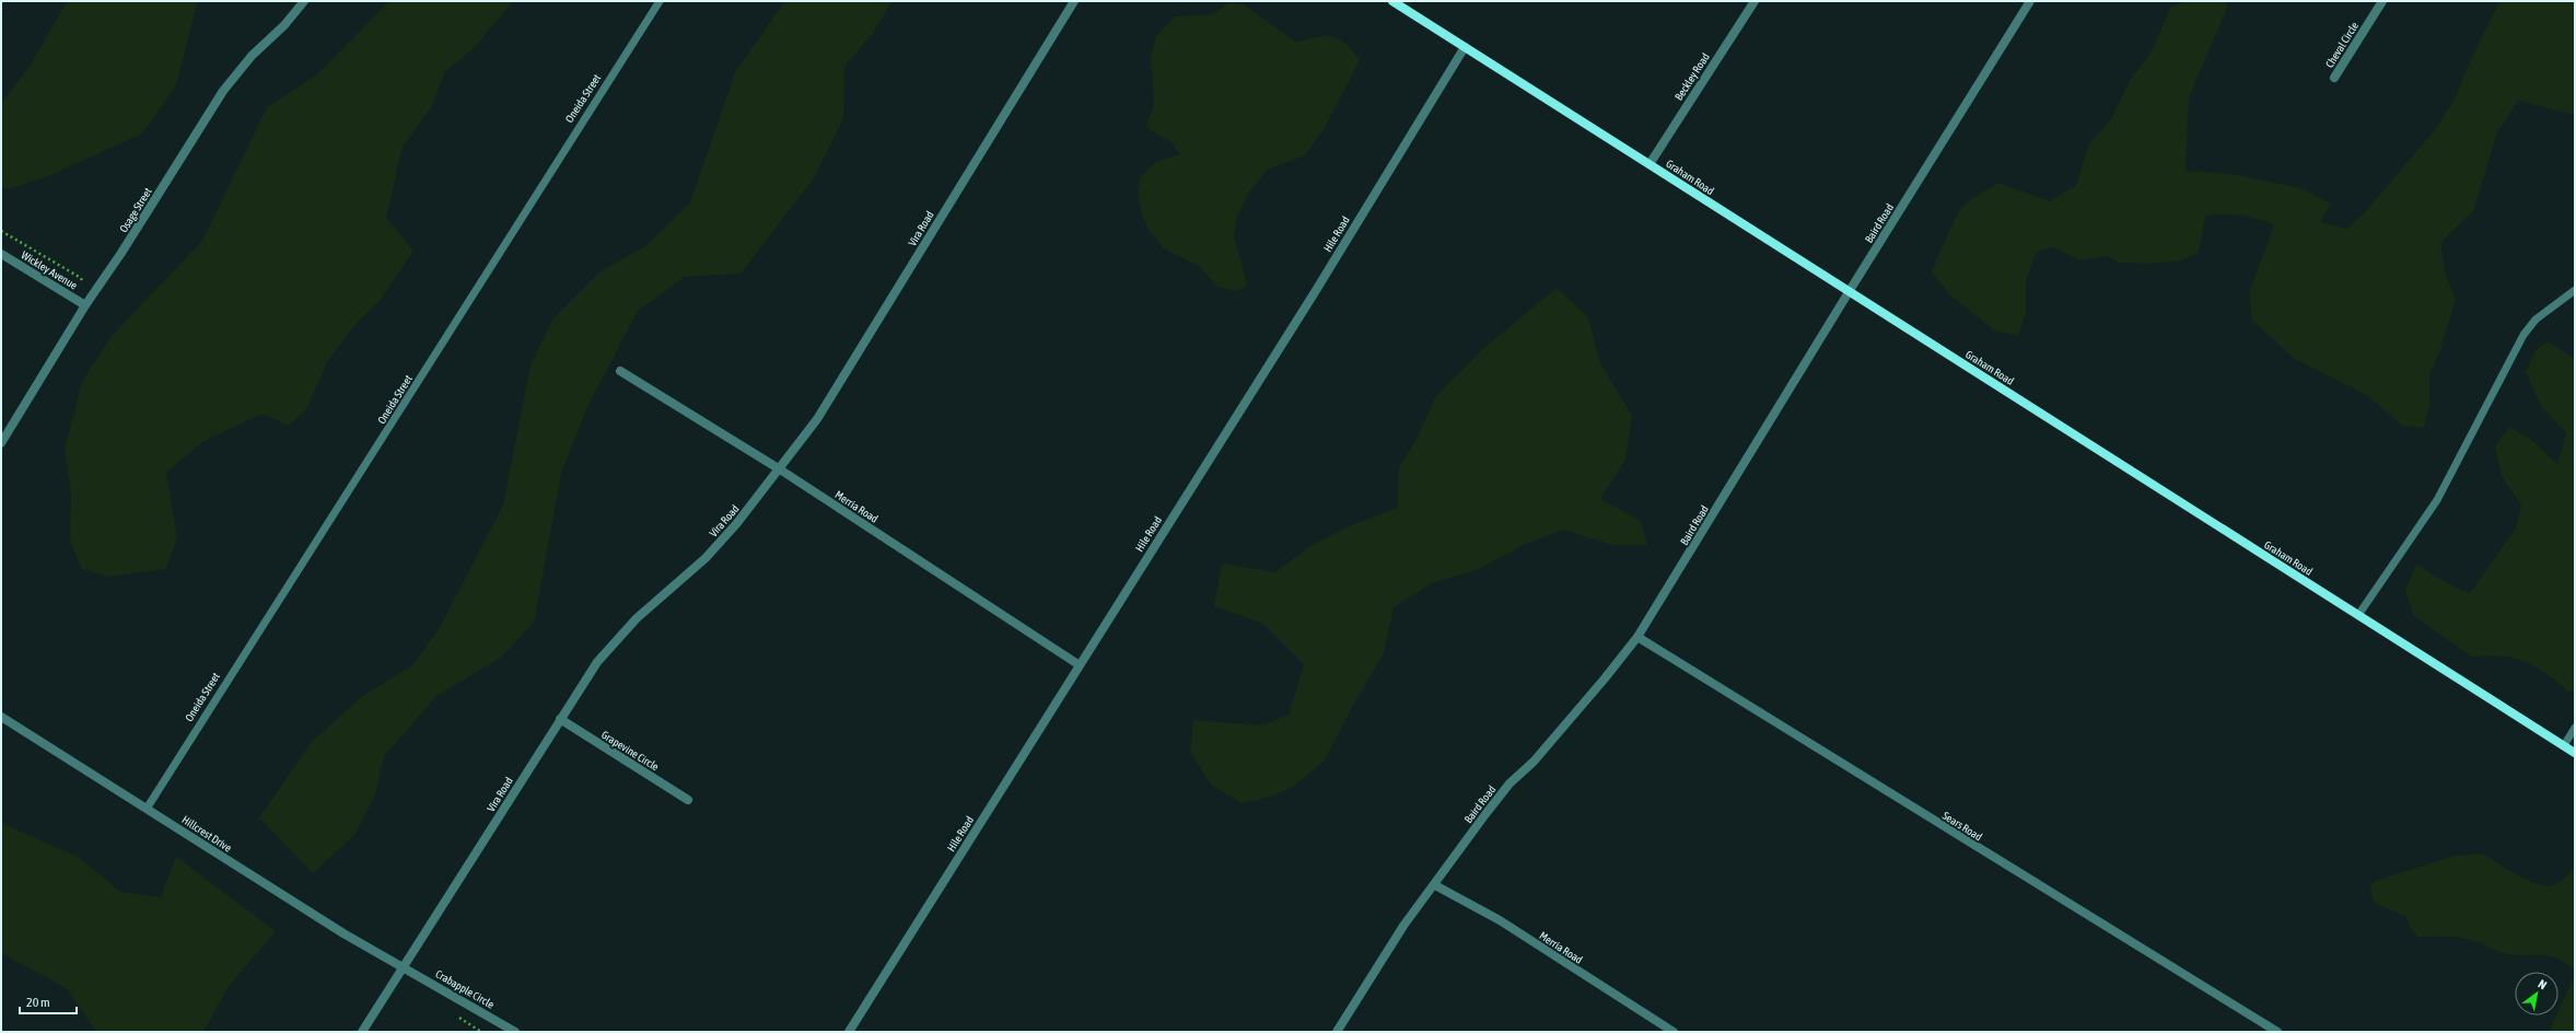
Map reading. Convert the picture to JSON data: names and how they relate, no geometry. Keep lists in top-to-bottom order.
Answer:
{
  "streets": {
    "main road": ["Graham Road"],
    "street": [
      "Cheval Circle",
      "Beckley Road",
      "Osage Street",
      "Baird Road",
      "Vira Road",
      "Hile Road",
      "Wickley Avenue",
      "Merria Road",
      "Grapevine Circle",
      "Sears Road",
      "Hillcrest Drive",
      "Crabapple Circle"
    ],
    "lane": ["Oneida Street"]
  },
  "crossings": [
    ["Beckley Road", "Graham Road"],
    ["Oneida Street", "Hillcrest Drive"],
    ["Graham Road", "Baird Road"],
    ["Graham Road", "Hile Road"],
    ["Osage Street", "Wickley Avenue"],
    ["Baird Road", "Merria Road"],
    ["Baird Road", "Sears Road"],
    ["Vira Road", "Merria Road"],
    ["Vira Road", "Grapevine Circle"],
    ["Vira Road", "Hillcrest Drive"],
    ["Vira Road", "Crabapple Circle"],
    ["Hile Road", "Merria Road"],
    ["Hillcrest Drive", "Crabapple Circle"]
  ],
  "scale_bar": "20 m",
  "north": "top right"
}
